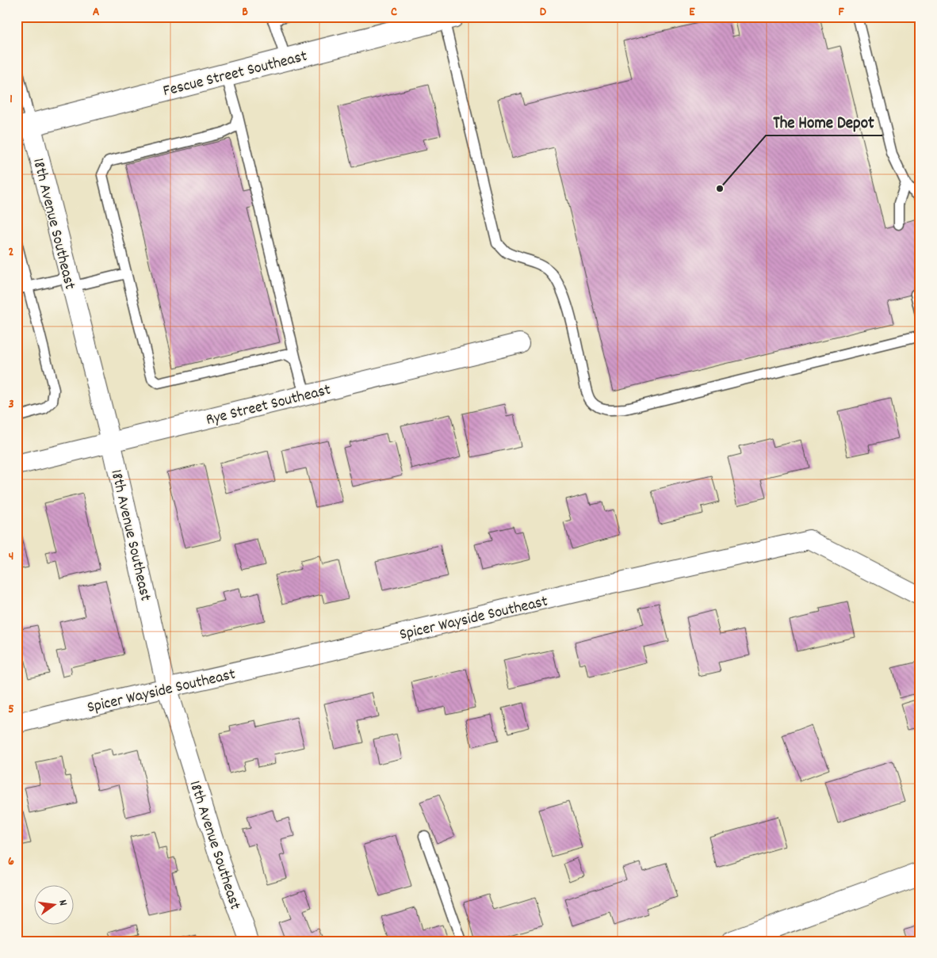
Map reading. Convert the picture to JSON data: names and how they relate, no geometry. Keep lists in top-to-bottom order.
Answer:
{
  "streets": {
    "street": [
      "Fescue Street Southeast",
      "18th Avenue Southeast",
      "Rye Street Southeast",
      "Spicer Wayside Southeast"
    ]
  },
  "crossings": [
    ["Fescue Street Southeast", "18th Avenue Southeast"],
    ["18th Avenue Southeast", "Rye Street Southeast"],
    ["18th Avenue Southeast", "Spicer Wayside Southeast"]
  ],
  "places": ["The Home Depot"],
  "north": "right",
  "grid": {
    "columns": [
      "A",
      "B",
      "C",
      "D",
      "E",
      "F"
    ],
    "rows": [
      "1",
      "2",
      "3",
      "4",
      "5",
      "6"
    ]
  }
}
